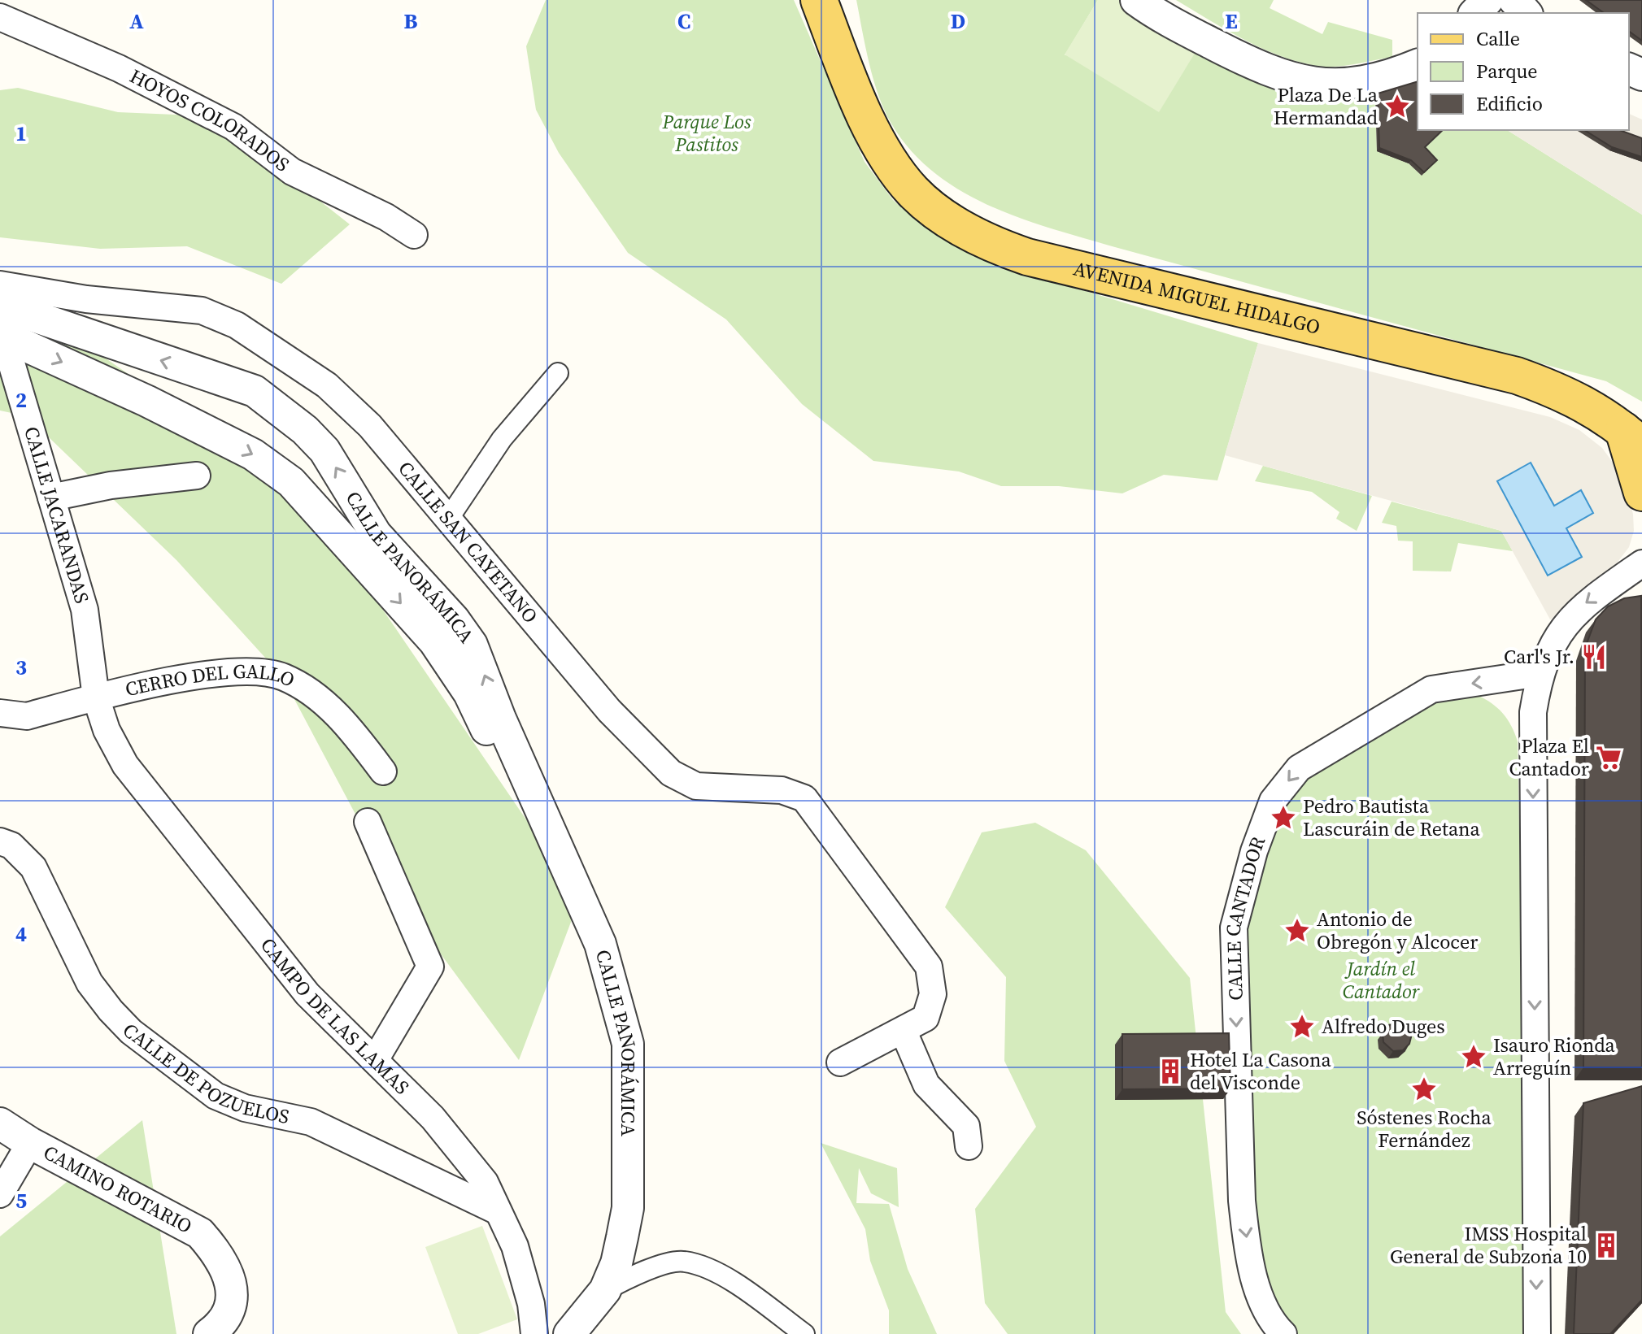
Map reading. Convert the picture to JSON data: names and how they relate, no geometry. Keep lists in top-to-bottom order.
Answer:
{
  "streets": {
    "main road": ["AVENIDA MIGUEL HIDALGO"],
    "street": [
      "HOYOS COLORADOS",
      "CALLE JACARANDAS",
      "CALLE SAN CAYETANO",
      "CALLE PANORÁMICA",
      "CERRO DEL GALLO",
      "CALLE CANTADOR",
      "CAMPO DE LAS LAMAS",
      "CALLE DE POZUELOS",
      "CAMINO ROTARIO"
    ]
  },
  "crossings": [
    ["CALLE JACARANDAS", "CALLE PANORÁMICA"],
    ["CALLE JACARANDAS", "CERRO DEL GALLO"],
    ["CALLE JACARANDAS", "CAMPO DE LAS LAMAS"],
    ["CERRO DEL GALLO", "CAMPO DE LAS LAMAS"],
    ["CAMPO DE LAS LAMAS", "CALLE DE POZUELOS"]
  ],
  "one_way": ["CALLE CANTADOR"],
  "parks": ["Parque Los Pastitos", "Jardín el Cantador"],
  "places": {
    "place": [
      "Plaza De La Hermandad",
      "Pedro Bautista Lascuráin de Retana",
      "Antonio de Obregón y Alcocer",
      "Alfredo Duges",
      "Isauro Rionda Arreguín",
      "Sóstenes Rocha Fernández"
    ],
    "restaurant": ["Carl's Jr."],
    "supermarket": ["Plaza El Cantador"],
    "building": ["Hotel La Casona del Visconde", "IMSS Hospital General de Subzona 10"]
  },
  "legend": ["Calle", "Parque", "Edificio"],
  "grid": {
    "columns": [
      "A",
      "B",
      "C",
      "D",
      "E"
    ],
    "rows": [
      "1",
      "2",
      "3",
      "4",
      "5"
    ]
  }
}
